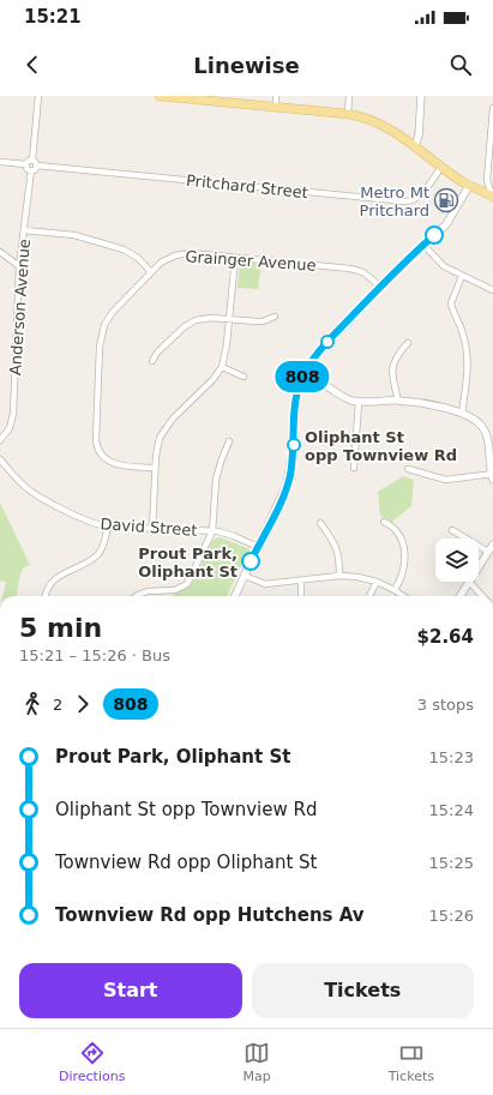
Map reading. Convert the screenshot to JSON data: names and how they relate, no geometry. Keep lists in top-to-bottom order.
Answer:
{
  "streets": {
    "street": [
      "Pritchard Street",
      "Grainger Avenue",
      "Anderson Avenue",
      "David Street"
    ]
  },
  "crossings": [
    ["Pritchard Street", "Anderson Avenue"]
  ],
  "places": {
    "fuel station": ["Metro Mt Pritchard"],
    "other": ["Oliphant St opp Townview Rd", "Prout Park, Oliphant St"]
  },
  "lines": ["bus line 808"],
  "page": {
    "status": "15:21",
    "header": "Linewise",
    "on_map": "808",
    "heading": ["5 min", "15:21 – 15:26 · Bus", "$2.64"],
    "legs": ["2", "808", "3 stops"],
    "list": [
      {
        "name": "Prout Park, Oliphant St",
        "value": "15:23"
      },
      {
        "name": "Oliphant St opp Townview Rd",
        "value": "15:24"
      },
      {
        "name": "Townview Rd opp Oliphant St",
        "value": "15:25"
      },
      {
        "name": "Townview Rd opp Hutchens Av",
        "value": "15:26"
      }
    ],
    "buttons": ["Start", "Tickets"],
    "tabs": ["Directions", "Map", "Tickets"]
  }
}
